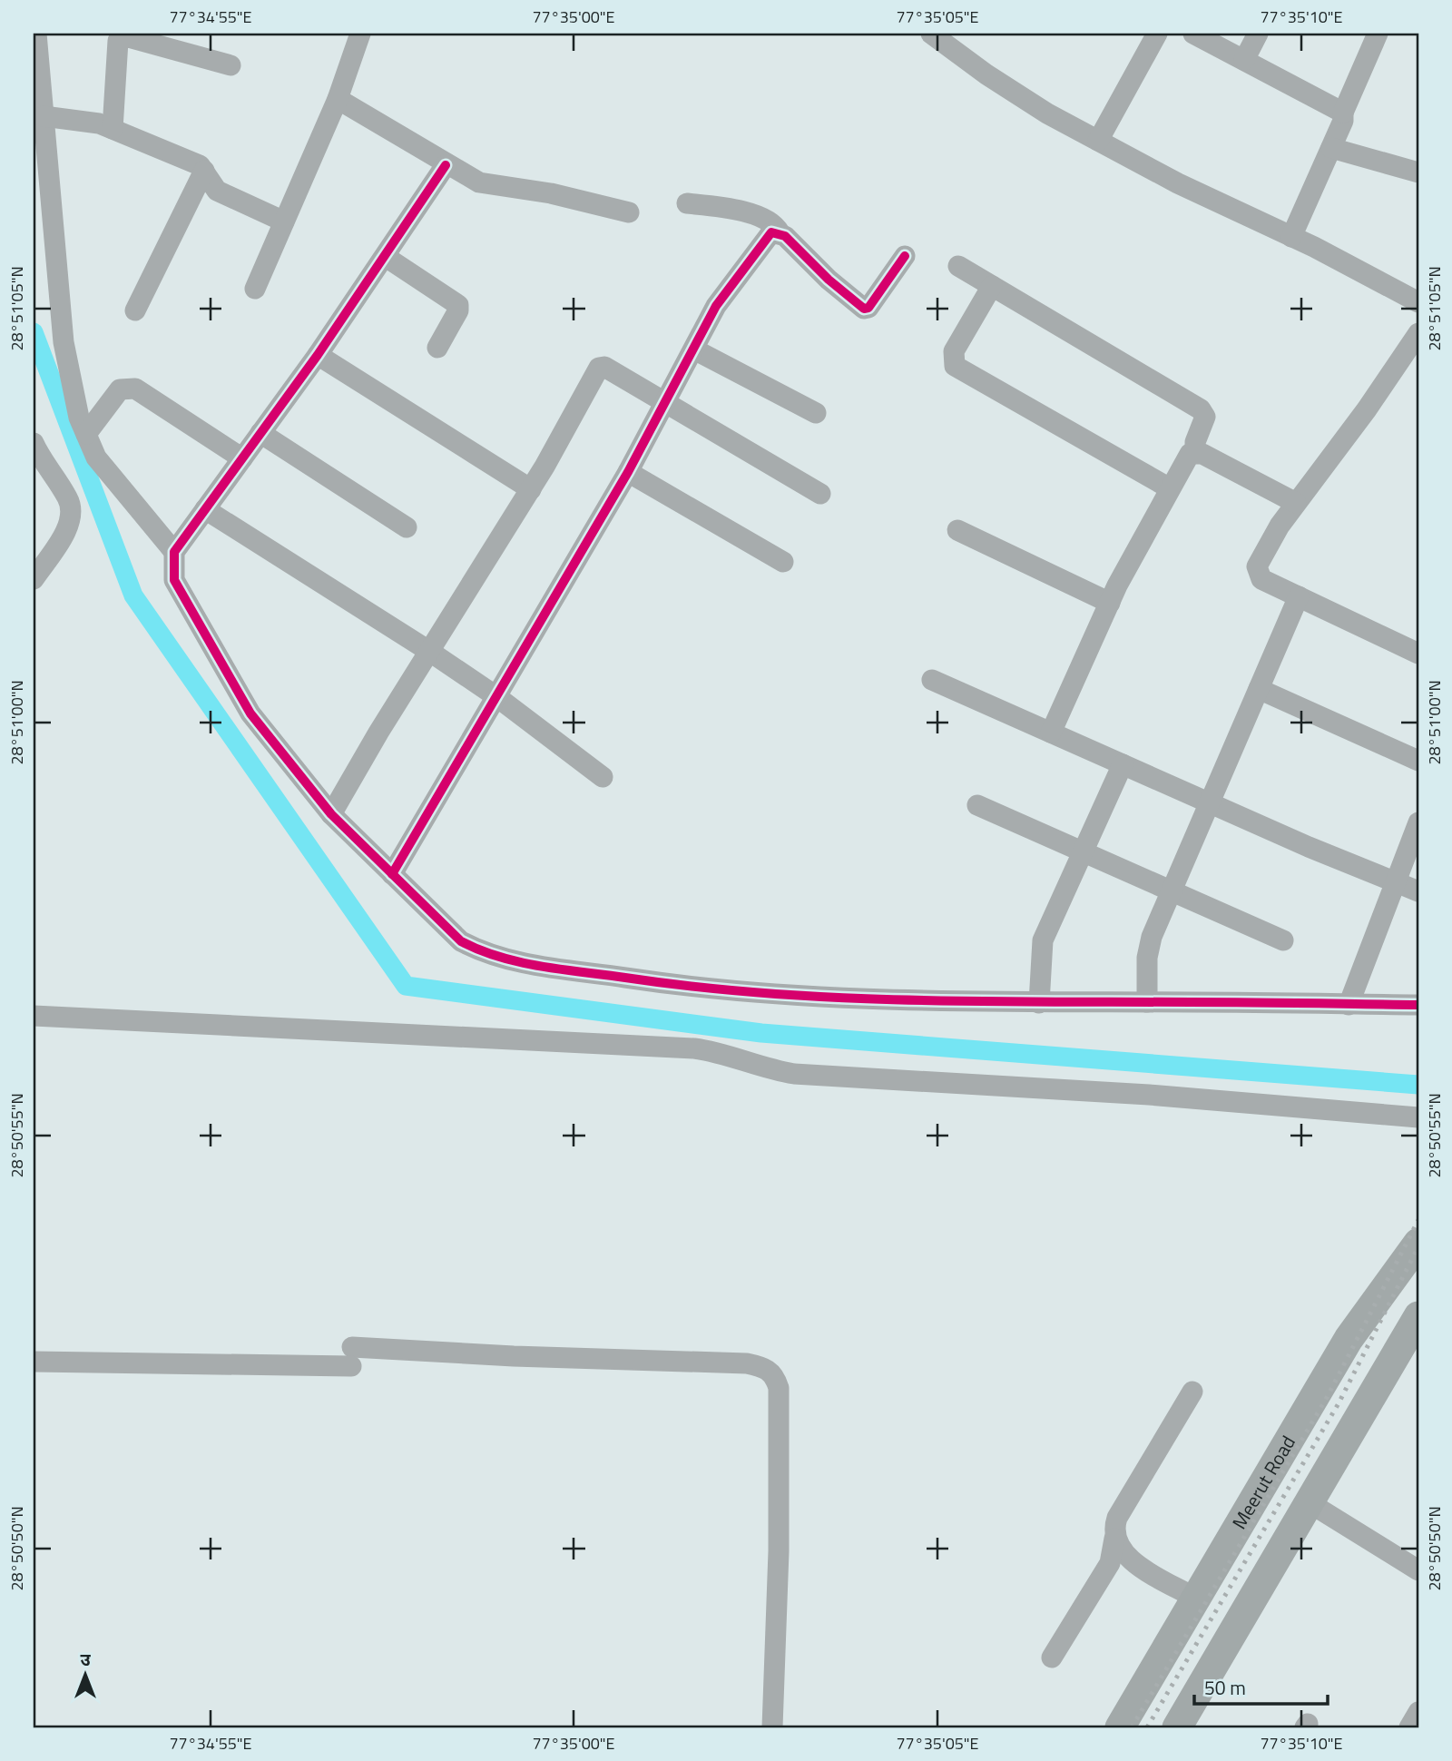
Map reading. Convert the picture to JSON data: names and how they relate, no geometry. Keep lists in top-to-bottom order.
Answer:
{
  "streets": {
    "highway": ["Meerut Road"]
  },
  "scale_bar": "50 m",
  "north": "top",
  "coordinates": [
    "77°34'55\"E",
    "77°35'00\"E",
    "77°35'05\"E",
    "77°35'10\"E",
    "28°51'05\"N",
    "28°51'00\"N",
    "28°50'55\"N",
    "28°50'50\"N"
  ]
}
